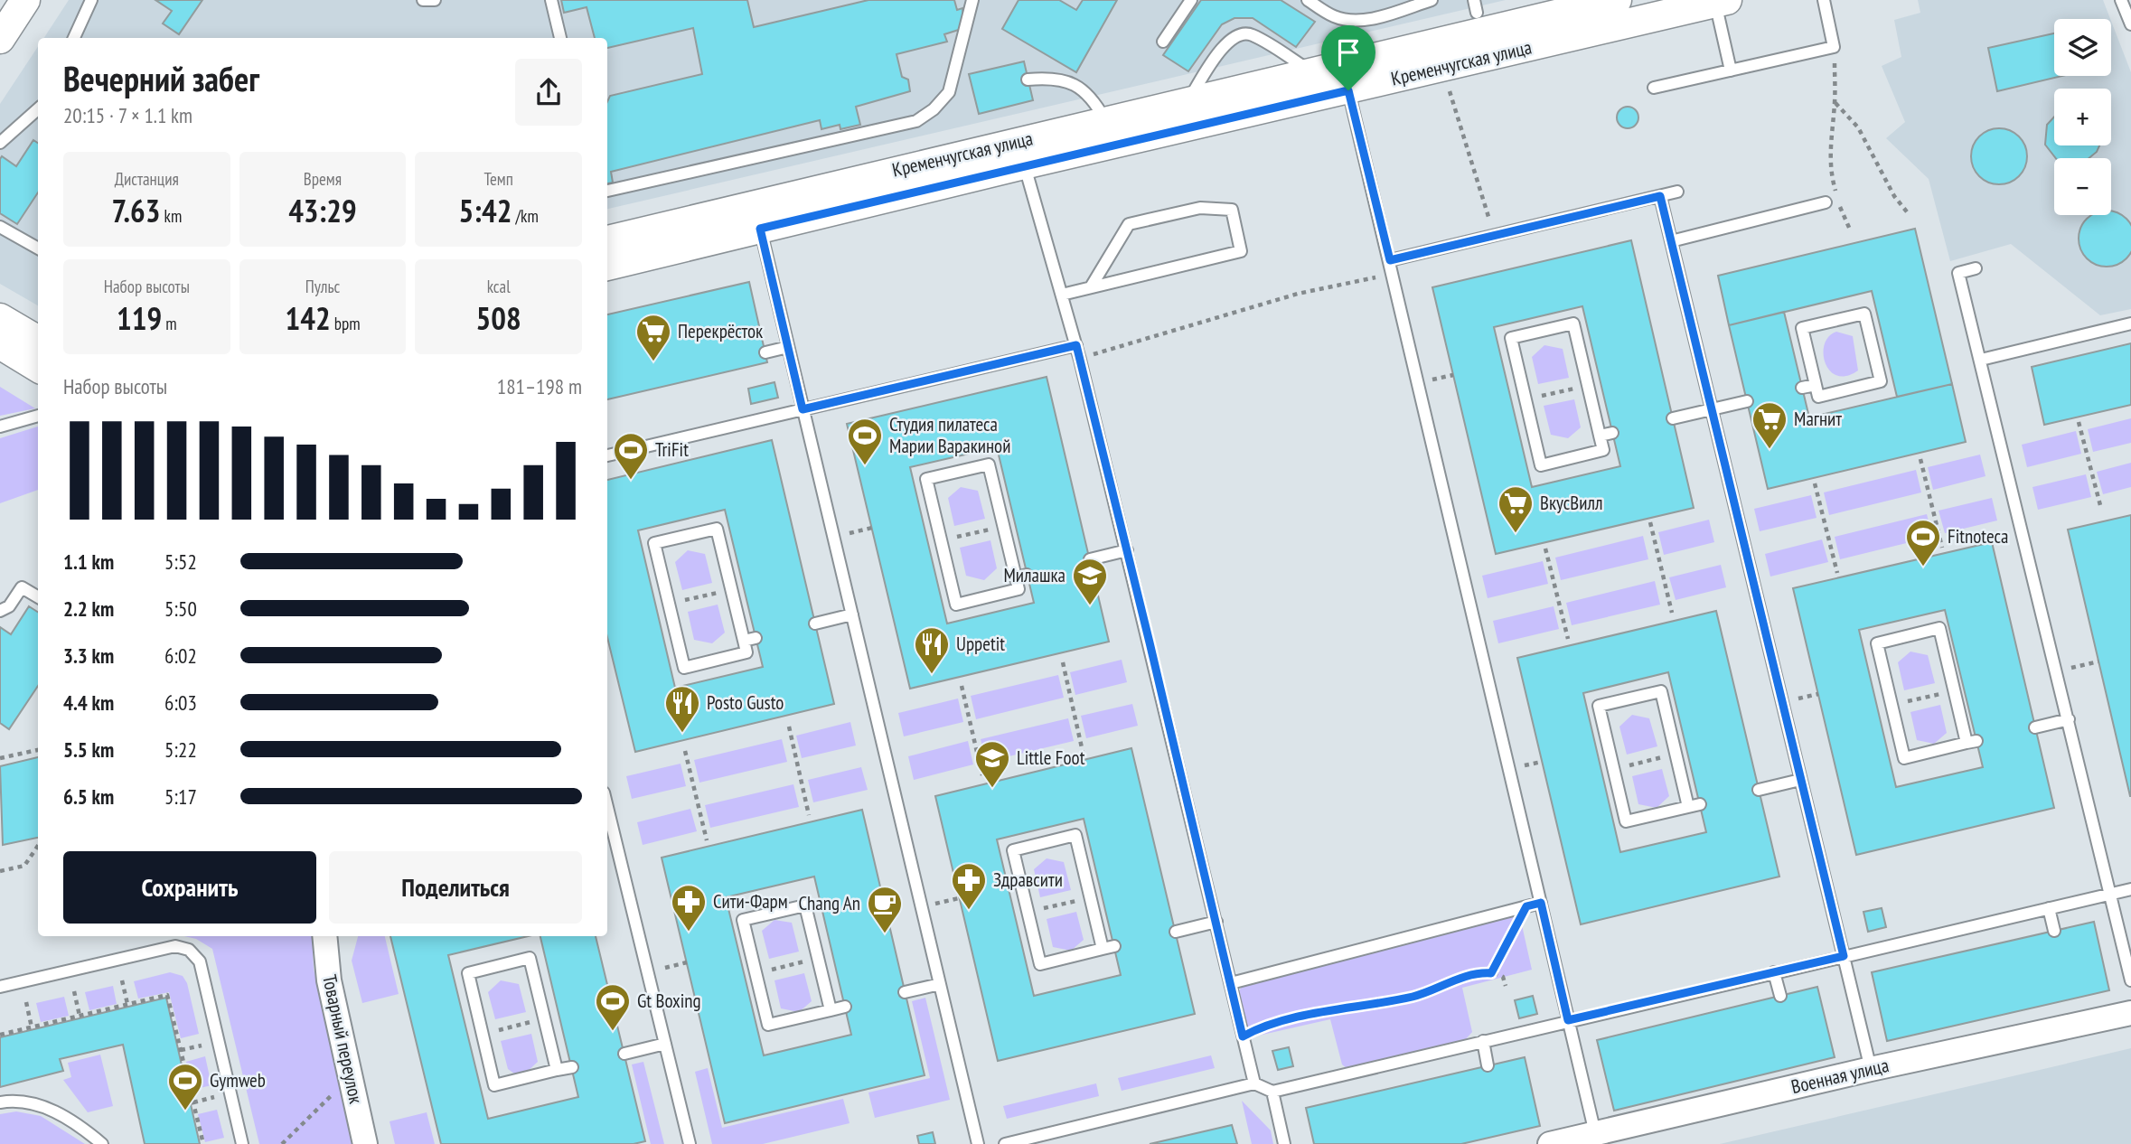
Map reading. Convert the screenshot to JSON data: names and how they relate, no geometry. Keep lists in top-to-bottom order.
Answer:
{
  "streets": {
    "street": ["Кременчугская улица", "Товарный переулок", "Военная улица"]
  },
  "places": {
    "supermarket": ["Перекрёсток", "Магнит", "ВкусВилл"],
    "sports": [
      "Студия пилатеса Марии Варакиной",
      "TriFit",
      "Fitnoteca",
      "Gt Boxing",
      "Gymweb"
    ],
    "school or university": ["Милашка", "Little Foot"],
    "restaurant": ["Uppetit", "Posto Gusto"],
    "pharmacy": ["Здравсити", "Сити-Фарм"],
    "cafe": ["Chang An"]
  },
  "page": {
    "map_buttons": ["+", "−"],
    "heading": ["Вечерний забег", "20:15 · 7 × 1.1 km"],
    "stats": [
      ["Дистанция", "7.63 km"],
      ["Время", "43:29"],
      ["Темп", "5:42 /km"],
      ["Набор высоты", "119 m"],
      ["Пульс", "142 bpm"],
      ["kcal", "508"]
    ],
    "chart": ["Набор высоты", "181–198 m"],
    "list": [
      {
        "name": "1.1 km",
        "note": "5:52"
      },
      {
        "name": "2.2 km",
        "note": "5:50"
      },
      {
        "name": "3.3 km",
        "note": "6:02"
      },
      {
        "name": "4.4 km",
        "note": "6:03"
      },
      {
        "name": "5.5 km",
        "note": "5:22"
      },
      {
        "name": "6.5 km",
        "note": "5:17"
      }
    ],
    "buttons": ["Сохранить", "Поделиться"]
  }
}
